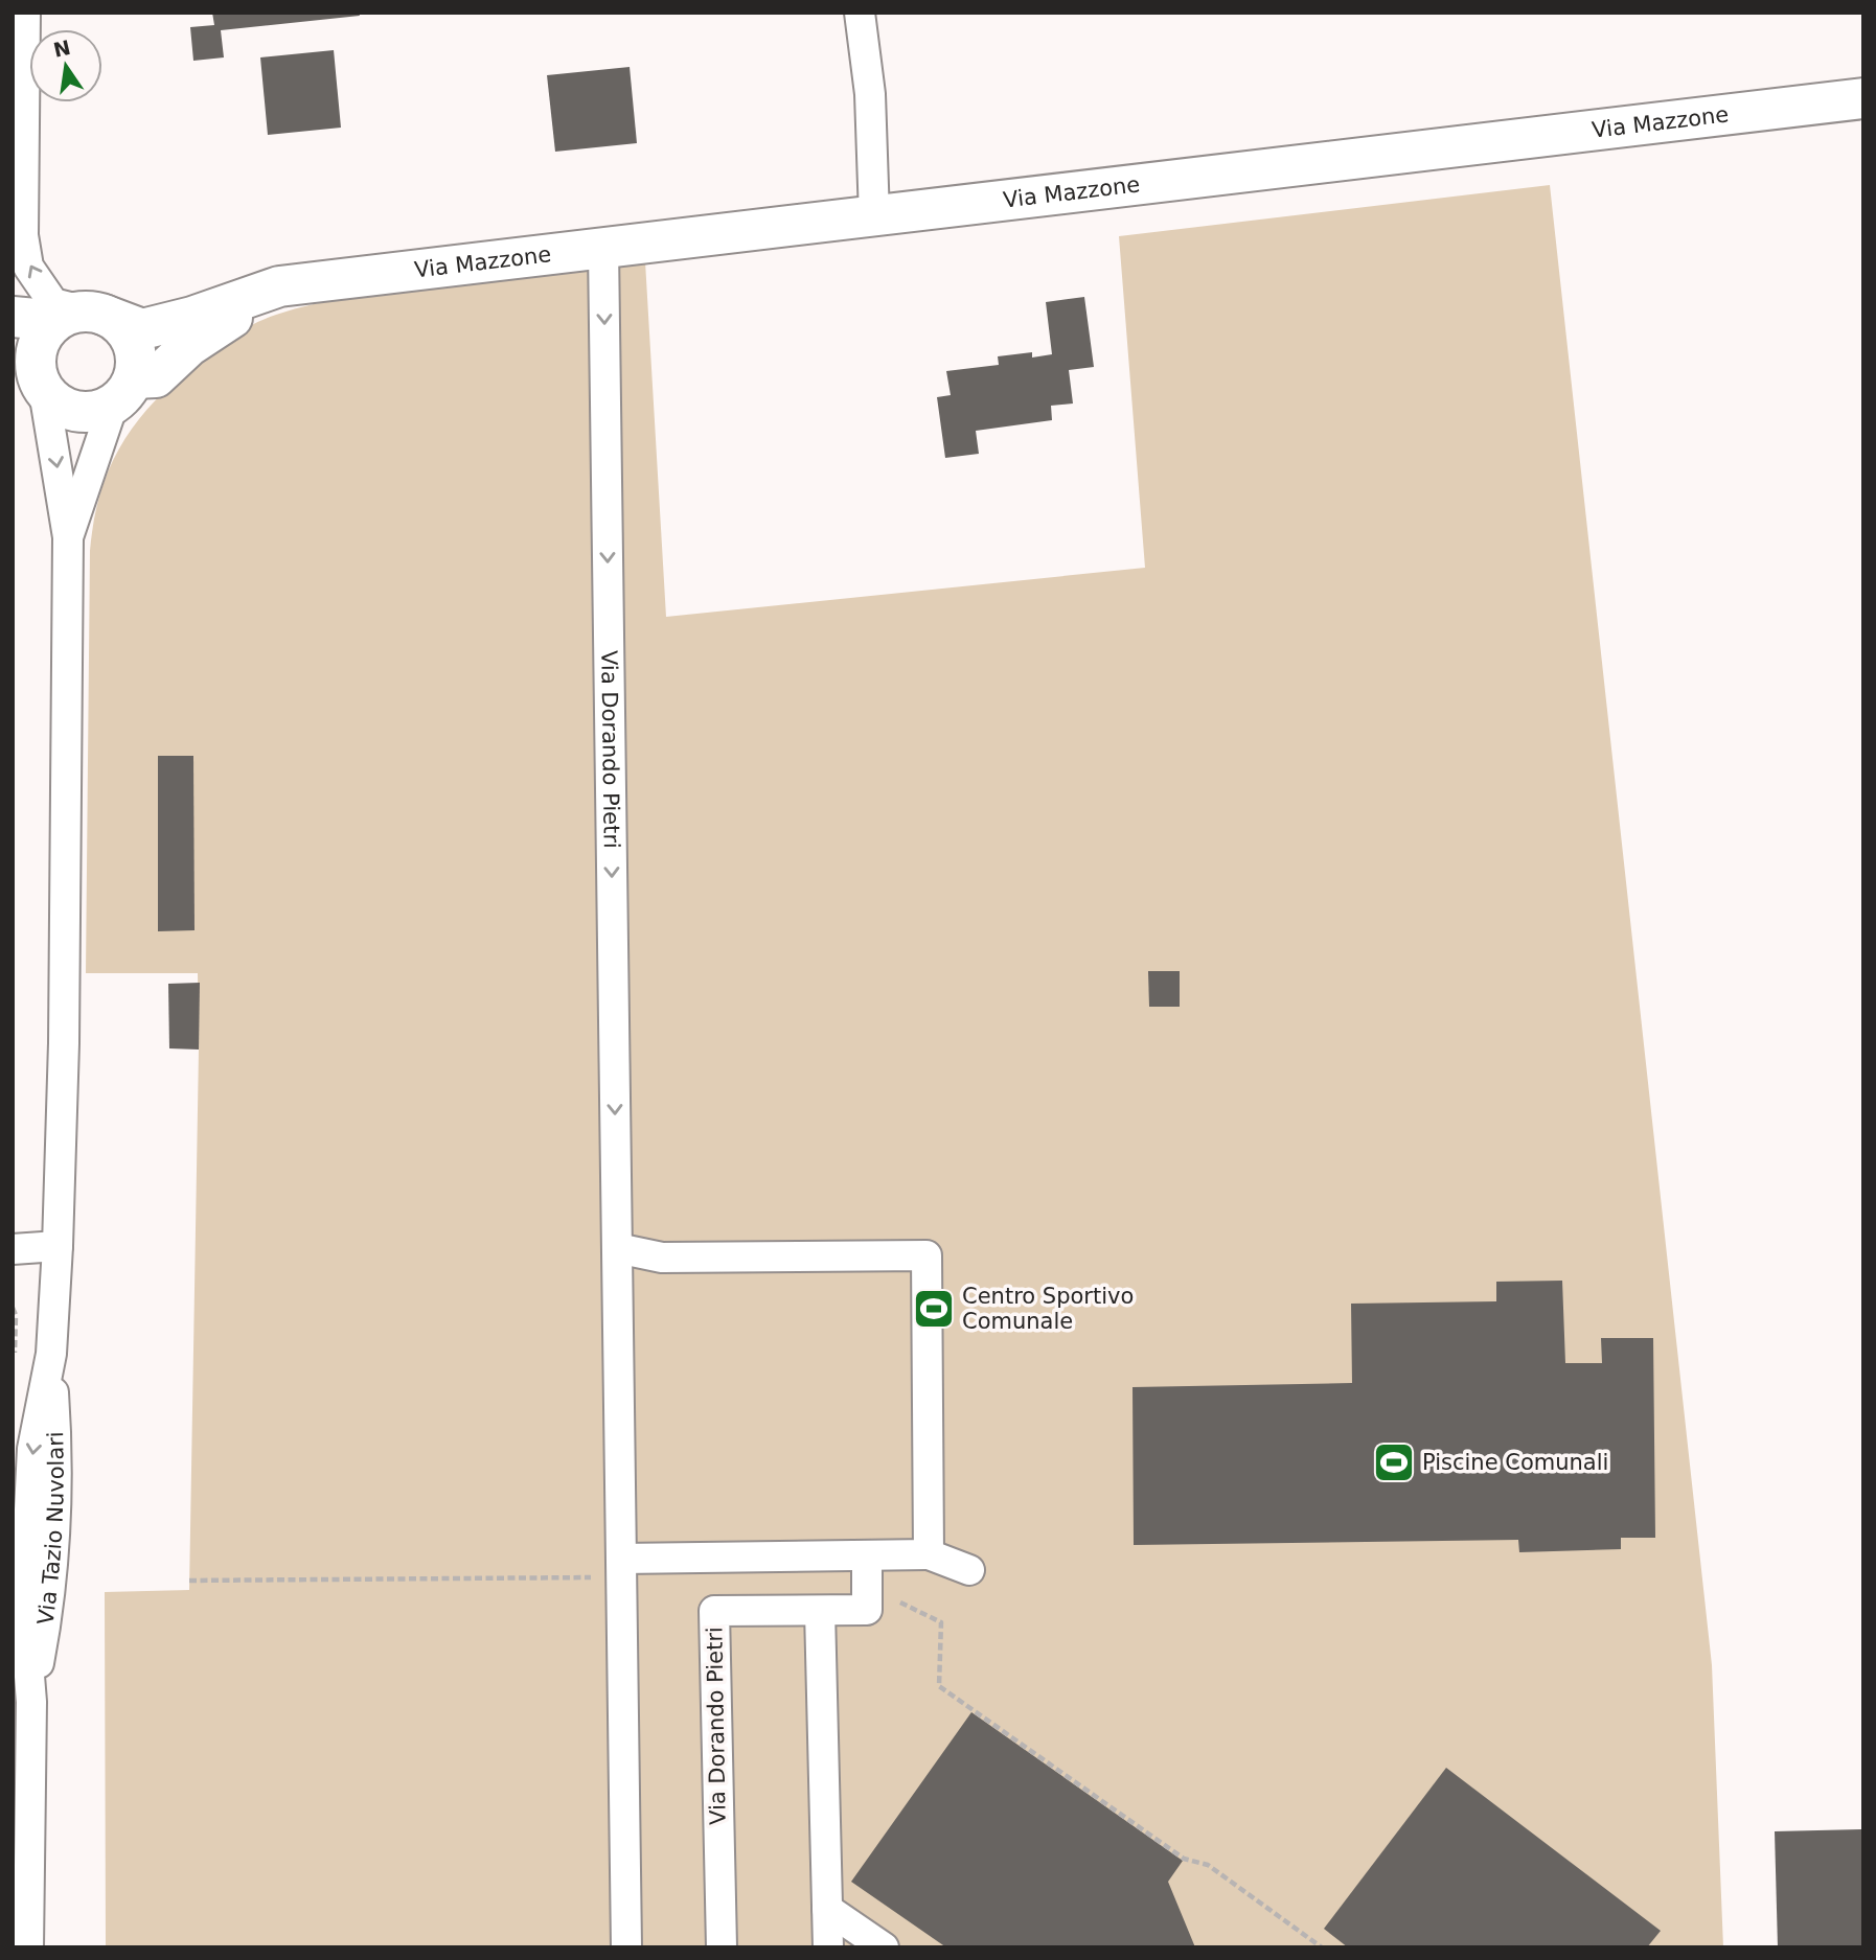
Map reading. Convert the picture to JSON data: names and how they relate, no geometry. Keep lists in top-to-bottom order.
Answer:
{
  "streets": {
    "main road": ["Via Mazzone"],
    "street": ["Via Dorando Pietri", "Via Tazio Nuvolari"]
  },
  "crossings": [
    ["Via Mazzone", "Via Dorando Pietri"]
  ],
  "one_way": ["Via Dorando Pietri"],
  "places": {
    "sports": ["Centro Sportivo Comunale", "Piscine Comunali"]
  },
  "north": "top"
}
